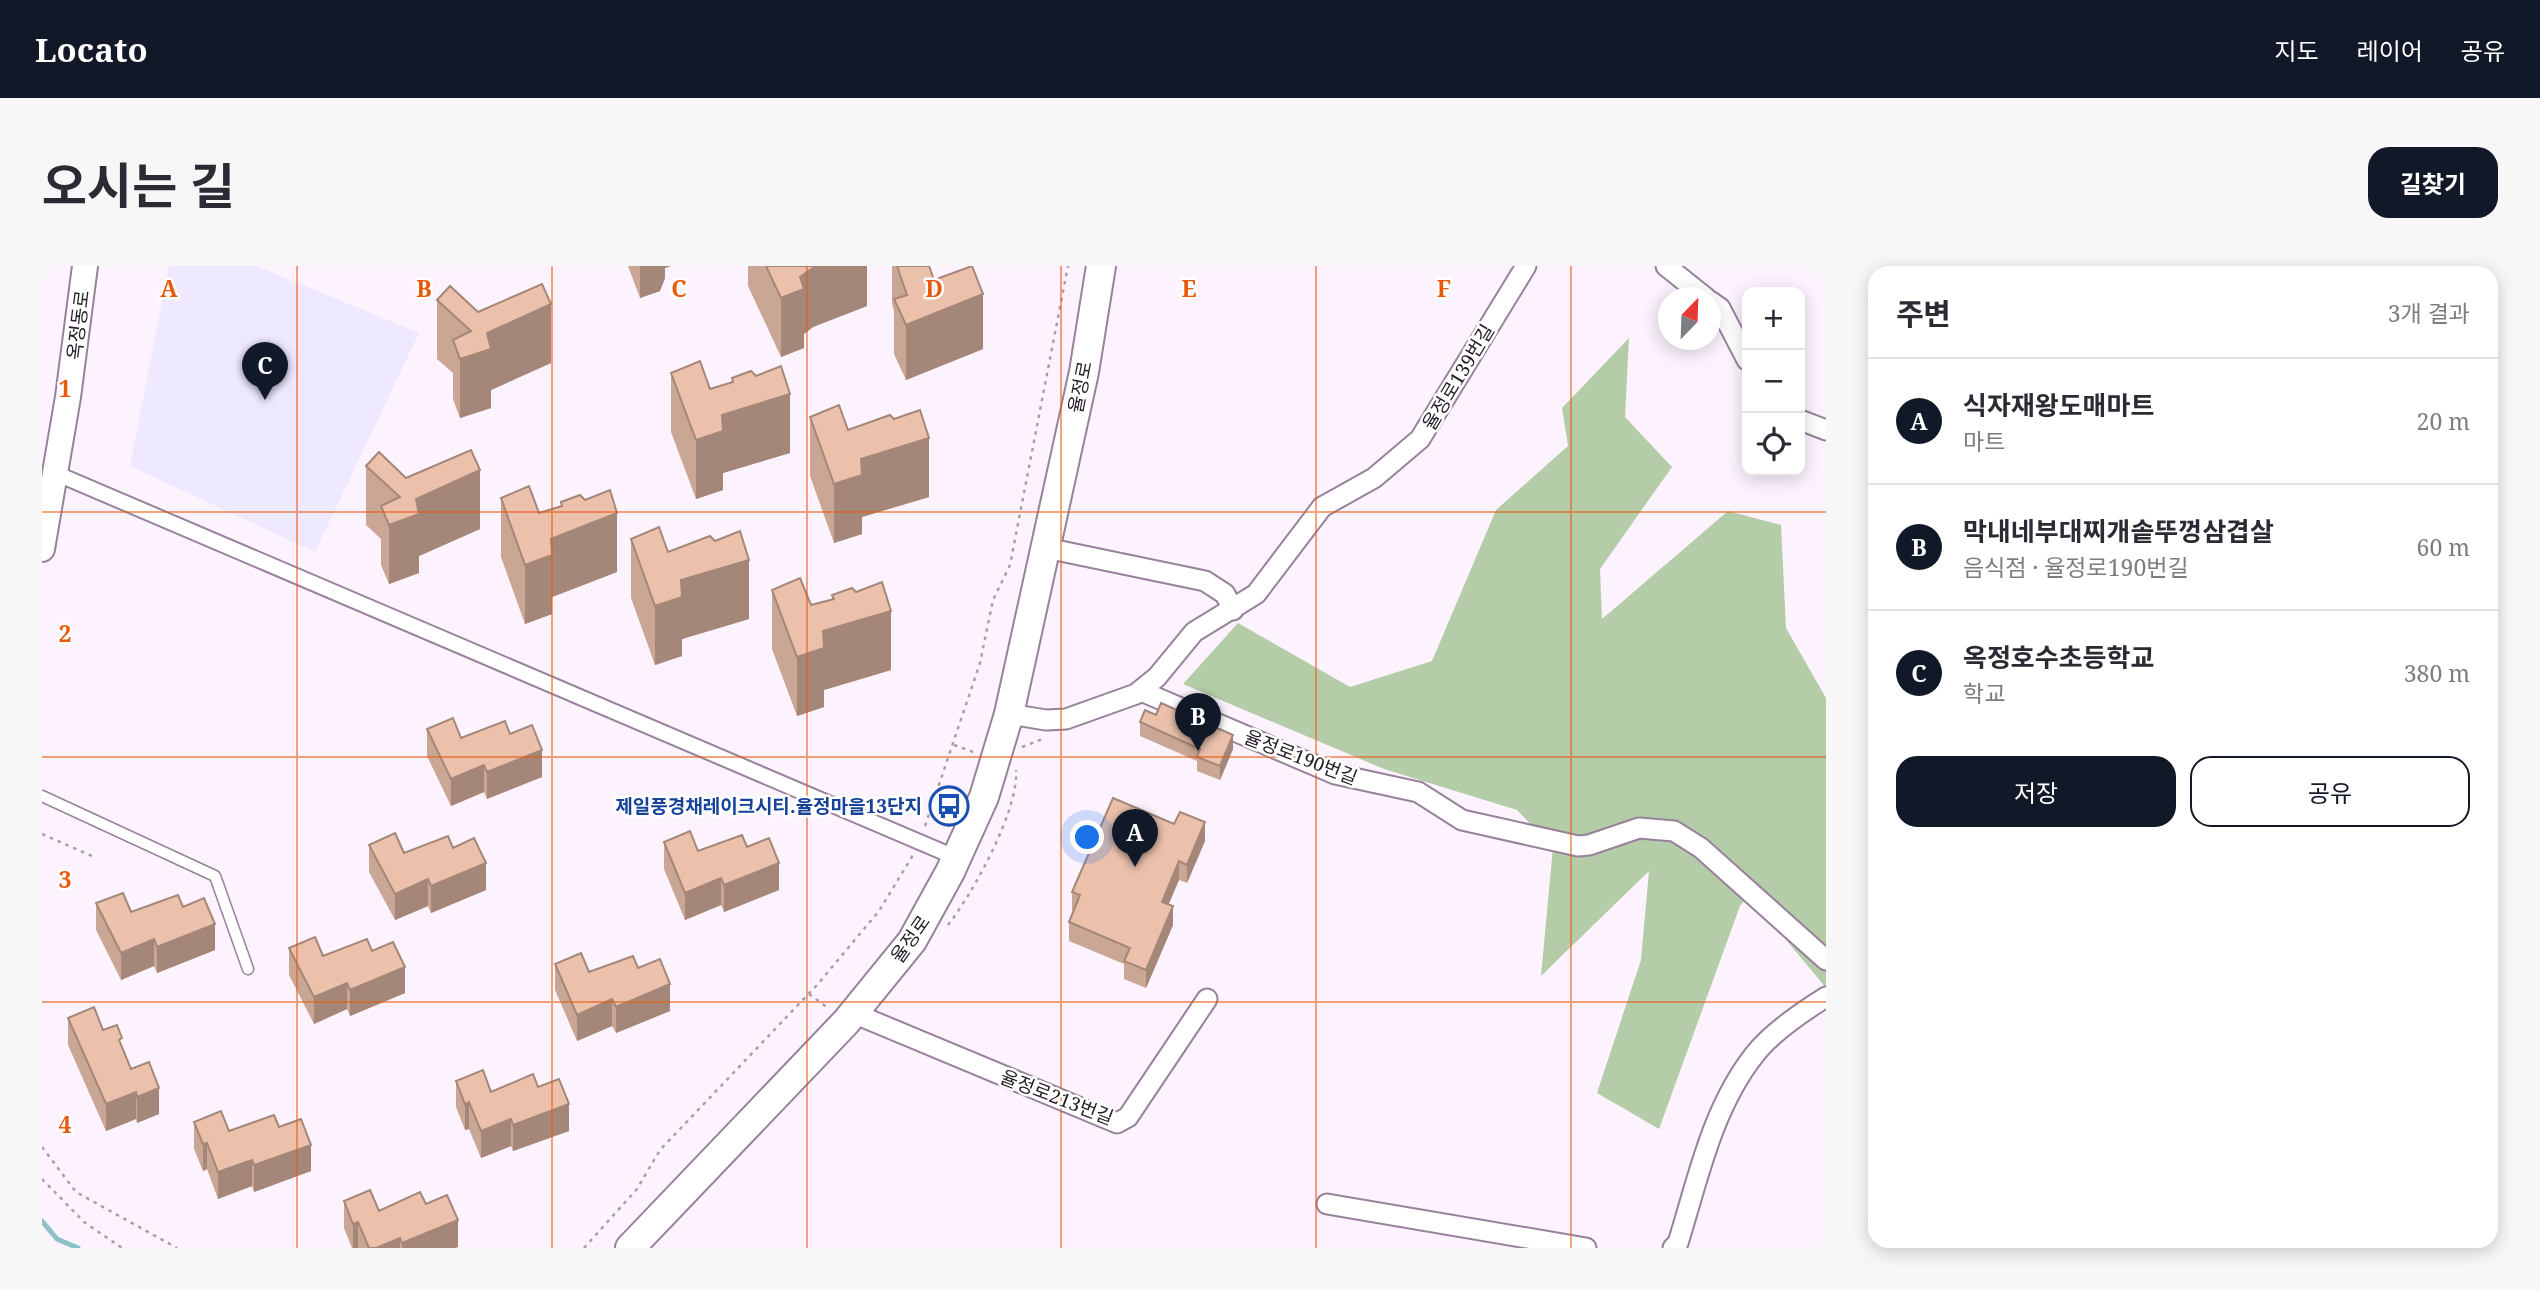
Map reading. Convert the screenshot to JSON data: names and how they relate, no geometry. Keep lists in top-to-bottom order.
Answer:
{
  "streets": {
    "main road": ["율정로"],
    "street": [
      "옥정동로",
      "율정로139번길",
      "율정로190번길",
      "율정로213번길"
    ]
  },
  "crossings": [
    ["율정로139번길", "율정로"],
    ["율정로139번길", "율정로190번길"],
    ["율정로", "율정로213번길"]
  ],
  "places": {
    "bus stop": ["제일풍경채레이크시티.율정마을13단지"]
  },
  "north": "top right",
  "page": {
    "header": "Locato",
    "nav": ["지도", "레이어", "공유"],
    "title": "오시는 길",
    "buttons": [
      "길찾기",
      ["저장", "공유"]
    ],
    "heading": ["주변", "3개 결과"],
    "map_buttons": ["+", "−"],
    "pins": ["C", "B", "A"],
    "list": [
      {
        "mark": "A",
        "name": "식자재왕도매마트",
        "note": "마트",
        "value": "20 m"
      },
      {
        "mark": "B",
        "name": "막내네부대찌개솥뚜껑삼겹살",
        "note": "음식점 · 율정로190번길",
        "value": "60 m"
      },
      {
        "mark": "C",
        "name": "옥정호수초등학교",
        "note": "학교",
        "value": "380 m"
      }
    ]
  },
  "grid": {
    "columns": [
      "A",
      "B",
      "C",
      "D",
      "E",
      "F"
    ],
    "rows": [
      "1",
      "2",
      "3",
      "4"
    ]
  }
}
